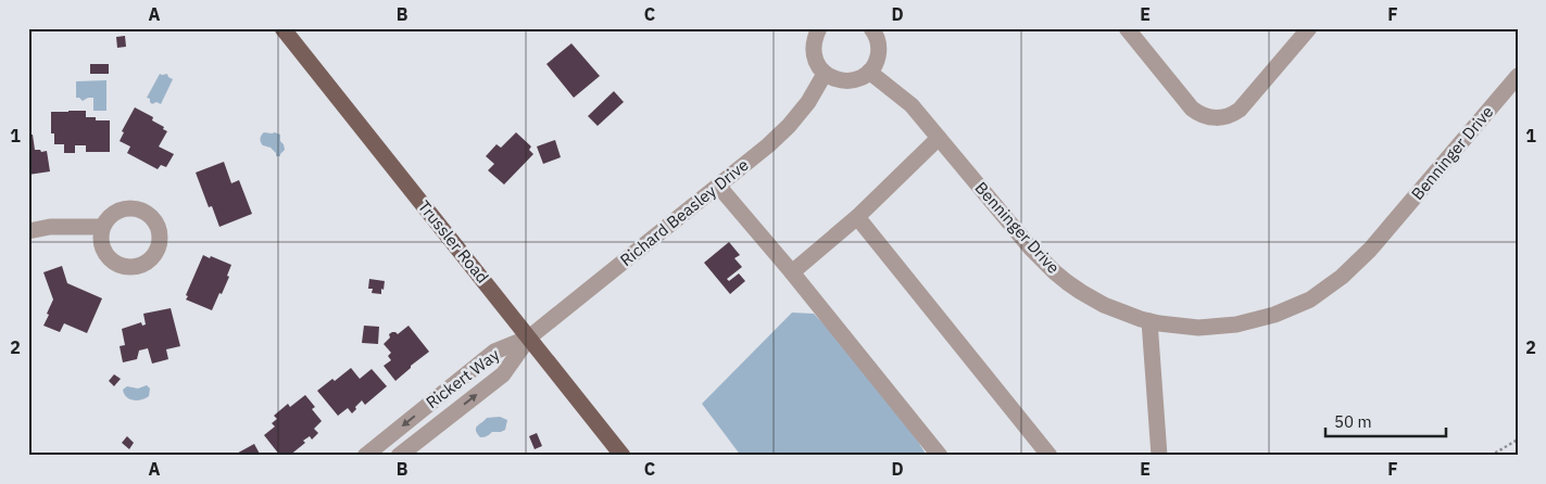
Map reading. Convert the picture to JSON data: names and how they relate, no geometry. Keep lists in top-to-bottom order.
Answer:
{
  "streets": {
    "main road": ["Trussler Road"],
    "street": ["Benninger Drive", "Richard Beasley Drive", "Rickert Way"]
  },
  "crossings": [
    ["Richard Beasley Drive", "Trussler Road"],
    ["Richard Beasley Drive", "Rickert Way"],
    ["Trussler Road", "Rickert Way"]
  ],
  "scale_bar": "50 m",
  "grid": {
    "columns": [
      "A",
      "B",
      "C",
      "D",
      "E",
      "F"
    ],
    "rows": ["1", "2"]
  }
}
